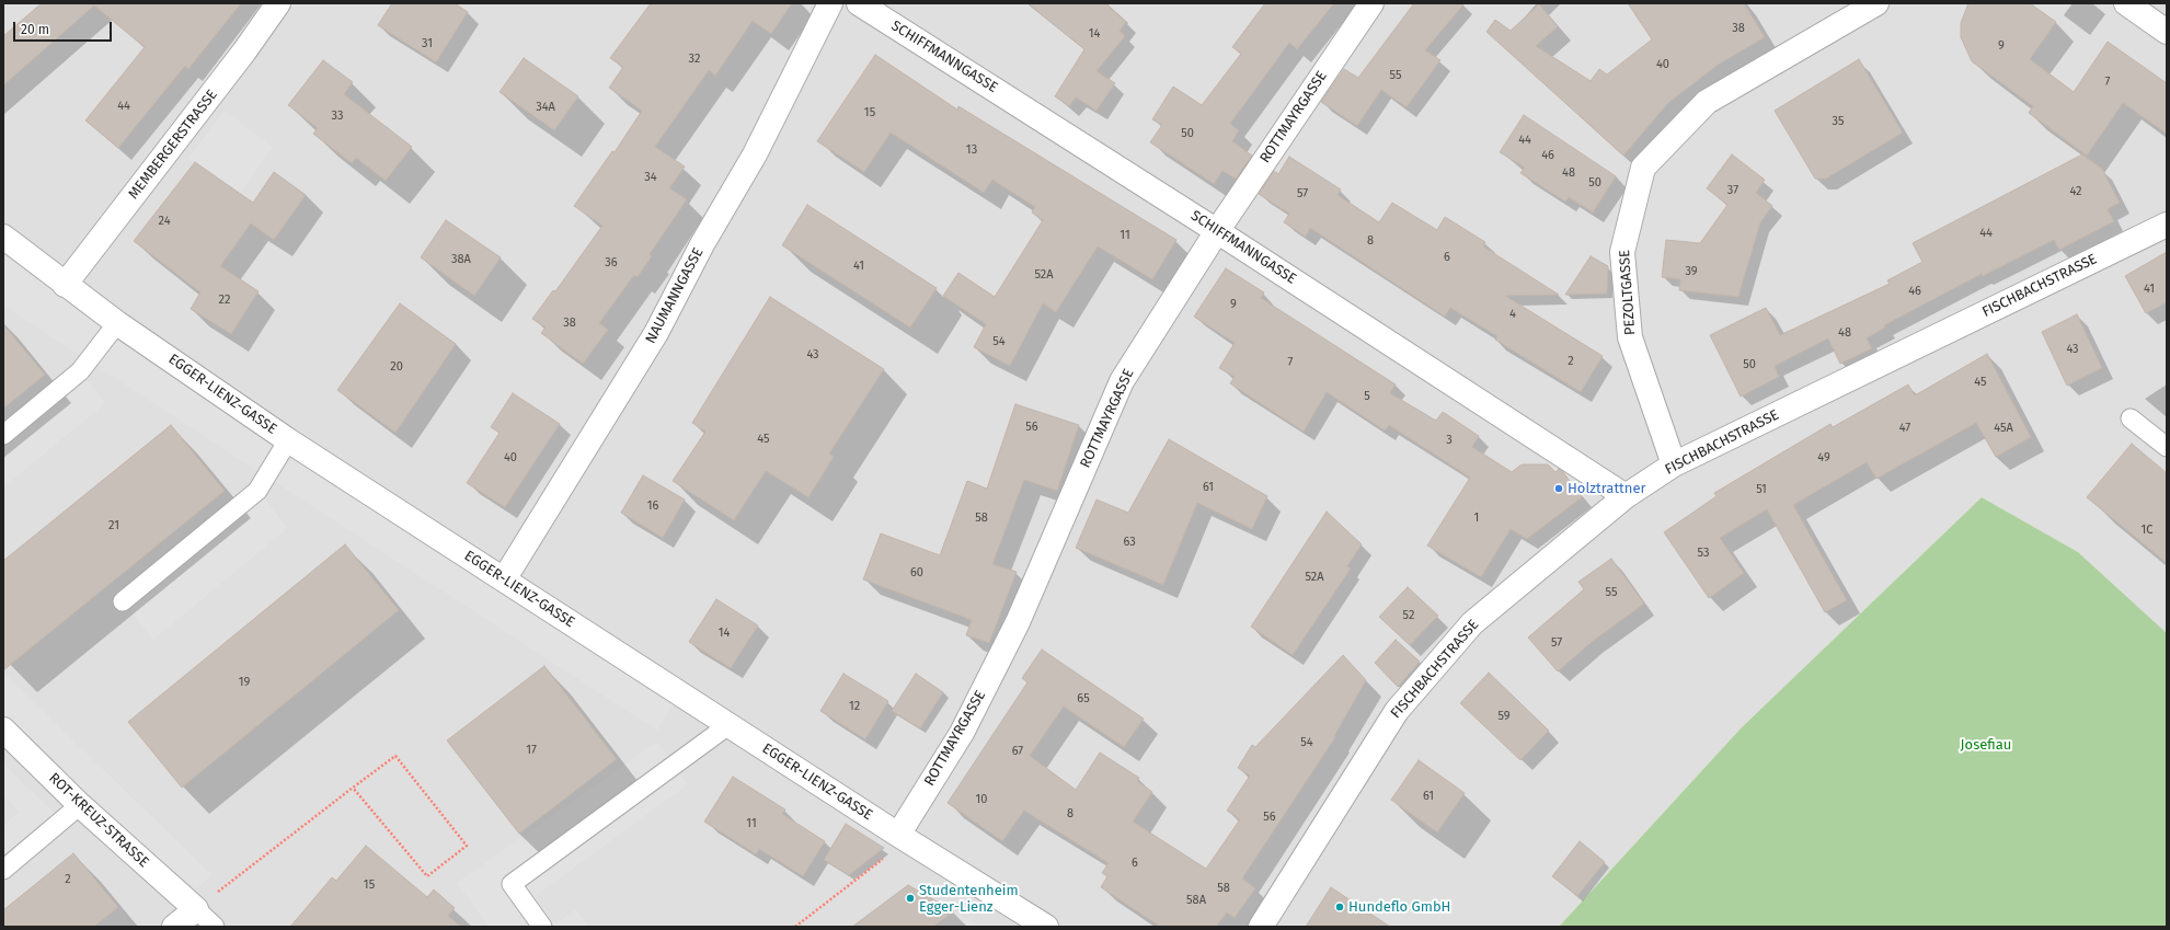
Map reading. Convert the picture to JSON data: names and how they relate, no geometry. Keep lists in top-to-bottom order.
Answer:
{
  "streets": {
    "street": [
      "SCHIFFMANNGASSE",
      "ROTTMAYRGASSE",
      "MEMBERGERSTRASSE",
      "FISCHBACHSTRASSE",
      "PEZOLTGASSE",
      "NAUMANNGASSE",
      "EGGER-LIENZ-GASSE",
      "ROT-KREUZ-STRASSE"
    ]
  },
  "crossings": [
    ["SCHIFFMANNGASSE", "ROTTMAYRGASSE"],
    ["SCHIFFMANNGASSE", "FISCHBACHSTRASSE"],
    ["ROTTMAYRGASSE", "EGGER-LIENZ-GASSE"],
    ["MEMBERGERSTRASSE", "EGGER-LIENZ-GASSE"],
    ["FISCHBACHSTRASSE", "PEZOLTGASSE"],
    ["NAUMANNGASSE", "EGGER-LIENZ-GASSE"]
  ],
  "parks": ["Josefiau"],
  "places": ["Holztrattner", "Studentenheim Egger-Lienz", "Hundeflo GmbH"],
  "house_numbers": [
    "38",
    "14",
    "31",
    "9",
    "32",
    "40",
    "55",
    "7",
    "44",
    "34A",
    "15",
    "33",
    "35",
    "50",
    "44",
    "13",
    "46",
    "48",
    "34",
    "50",
    "37",
    "42",
    "57",
    "24",
    "44",
    "11",
    "8",
    "6",
    "38A",
    "36",
    "41",
    "39",
    "52A",
    "41",
    "46",
    "22",
    "9",
    "4",
    "38",
    "48",
    "54",
    "43",
    "43",
    "2",
    "7",
    "50",
    "20",
    "45",
    "5",
    "56",
    "47",
    "45A",
    "45",
    "3",
    "40",
    "49",
    "61",
    "51",
    "16",
    "58",
    "1",
    "21",
    "1C",
    "63",
    "53",
    "60",
    "52A",
    "55",
    "52",
    "14",
    "57",
    "19",
    "65",
    "12",
    "59",
    "54",
    "17",
    "67",
    "61",
    "10",
    "8",
    "56",
    "11",
    "6",
    "2",
    "15",
    "58",
    "58A"
  ],
  "scale_bar": "20 m"
}
